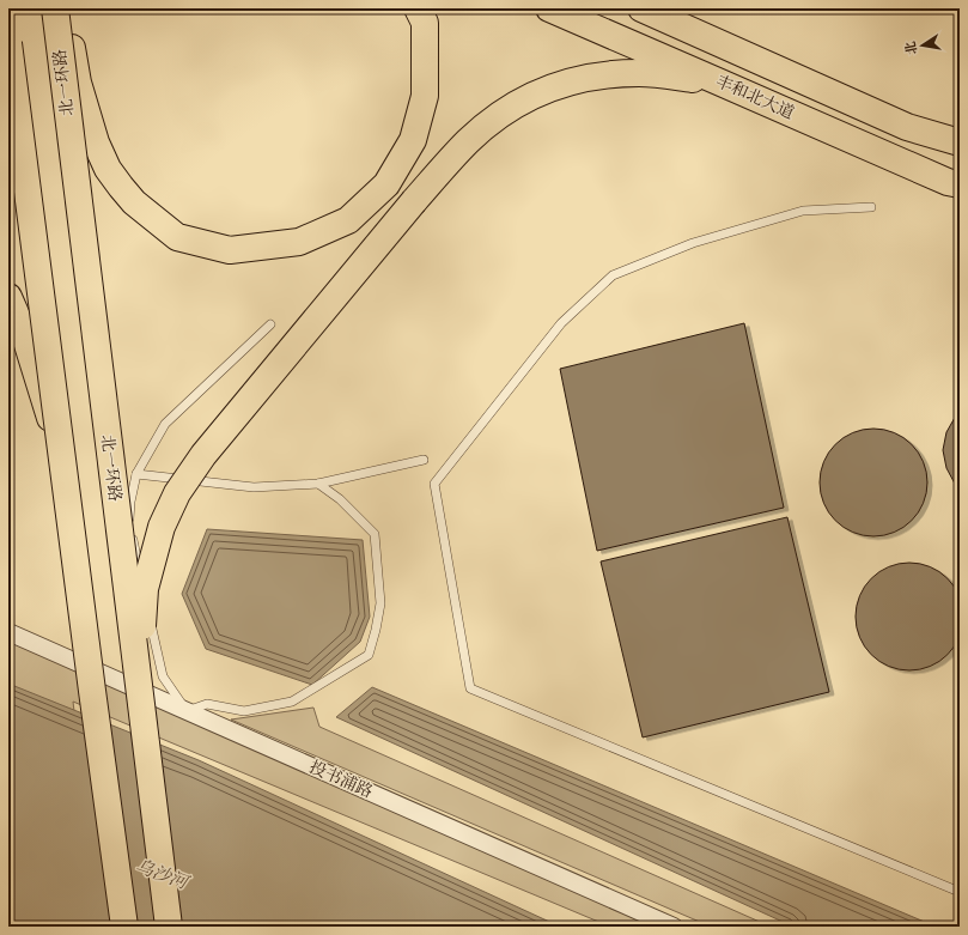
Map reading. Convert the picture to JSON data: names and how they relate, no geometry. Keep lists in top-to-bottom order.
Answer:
{
  "streets": {
    "highway": ["北一环路", "丰和北大道"],
    "street": ["投书浦路"]
  },
  "water": ["乌沙河"],
  "north": "left"
}
